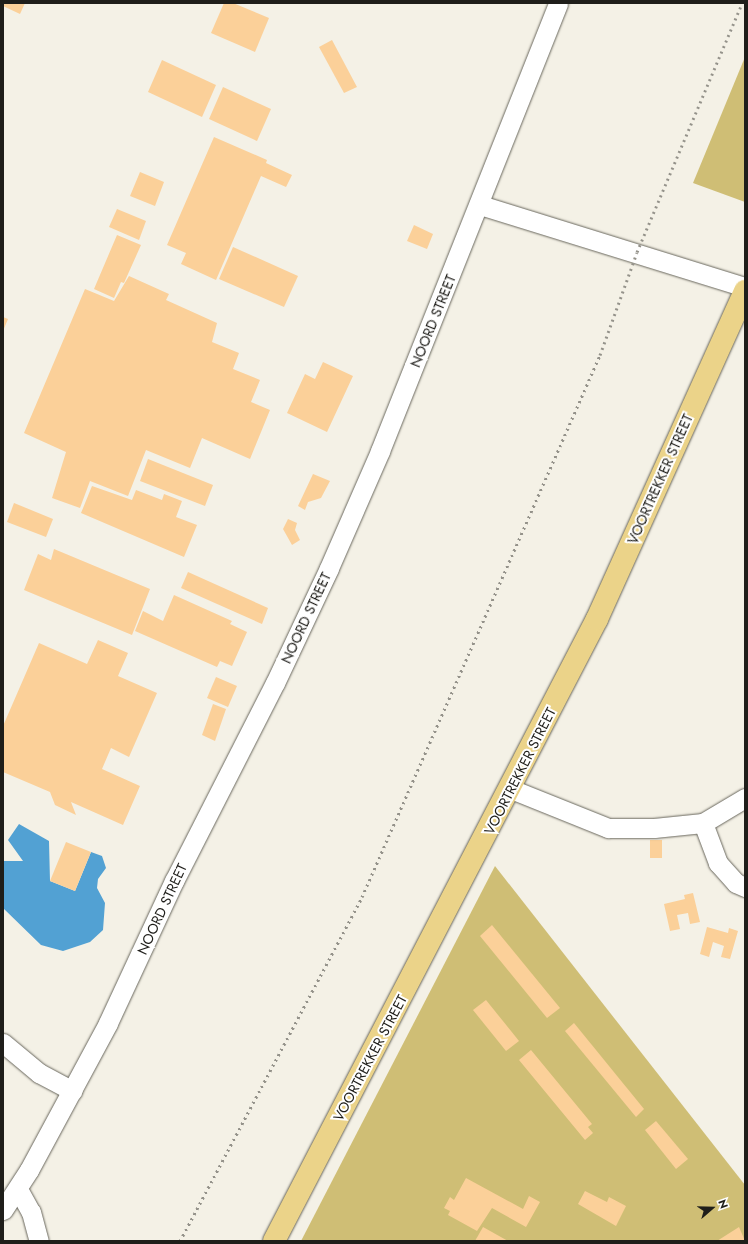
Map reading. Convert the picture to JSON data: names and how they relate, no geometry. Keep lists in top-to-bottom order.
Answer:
{
  "streets": {
    "main road": ["VOORTREKKER STREET"],
    "street": ["NOORD STREET"]
  },
  "north": "right"
}
